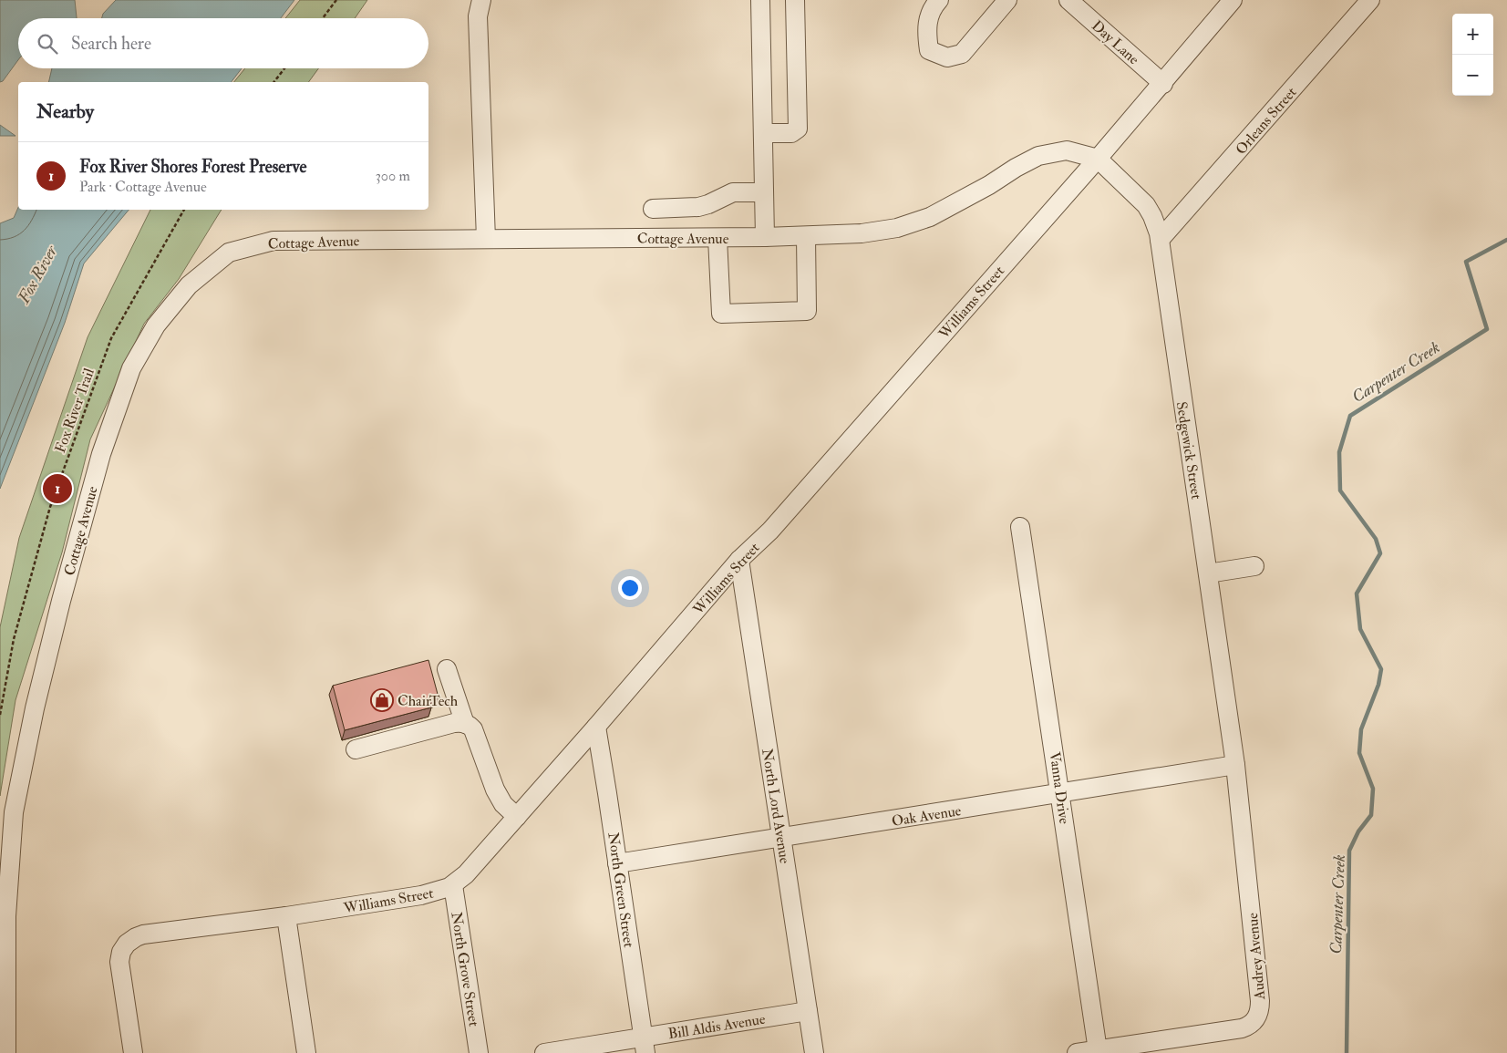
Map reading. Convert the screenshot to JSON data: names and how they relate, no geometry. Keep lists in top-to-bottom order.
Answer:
{
  "streets": {
    "street": [
      "Day Lane",
      "Orleans Street",
      "Cottage Avenue",
      "Williams Street",
      "Sedgewick Street",
      "Vanna Drive",
      "North Lord Avenue",
      "Oak Avenue",
      "North Green Street",
      "Audrey Avenue",
      "North Grove Street",
      "Bill Aldis Avenue"
    ],
    "path": ["Fox River Trail"]
  },
  "crossings": [
    ["Day Lane", "Williams Street"],
    ["Orleans Street", "Sedgewick Street"],
    ["Cottage Avenue", "Williams Street"],
    ["Cottage Avenue", "Sedgewick Street"],
    ["Williams Street", "Sedgewick Street"],
    ["Williams Street", "North Lord Avenue"],
    ["Williams Street", "North Green Street"],
    ["Williams Street", "North Grove Street"],
    ["Sedgewick Street", "Oak Avenue"],
    ["Sedgewick Street", "Audrey Avenue"],
    ["Vanna Drive", "Oak Avenue"],
    ["Vanna Drive", "Audrey Avenue"],
    ["North Lord Avenue", "Oak Avenue"],
    ["North Lord Avenue", "Bill Aldis Avenue"],
    ["Oak Avenue", "North Green Street"],
    ["Oak Avenue", "Audrey Avenue"],
    ["North Green Street", "Bill Aldis Avenue"]
  ],
  "water": ["Fox River", "Carpenter Creek"],
  "places": {
    "shop": ["ChairTech"]
  },
  "page": {
    "map_buttons": ["+", "−"],
    "search": "Search here",
    "heading": "Nearby",
    "list": [
      {
        "mark": "1",
        "name": "Fox River Shores Forest Preserve",
        "note": "Park · Cottage Avenue",
        "value": "300 m"
      }
    ],
    "pins": "1"
  }
}
